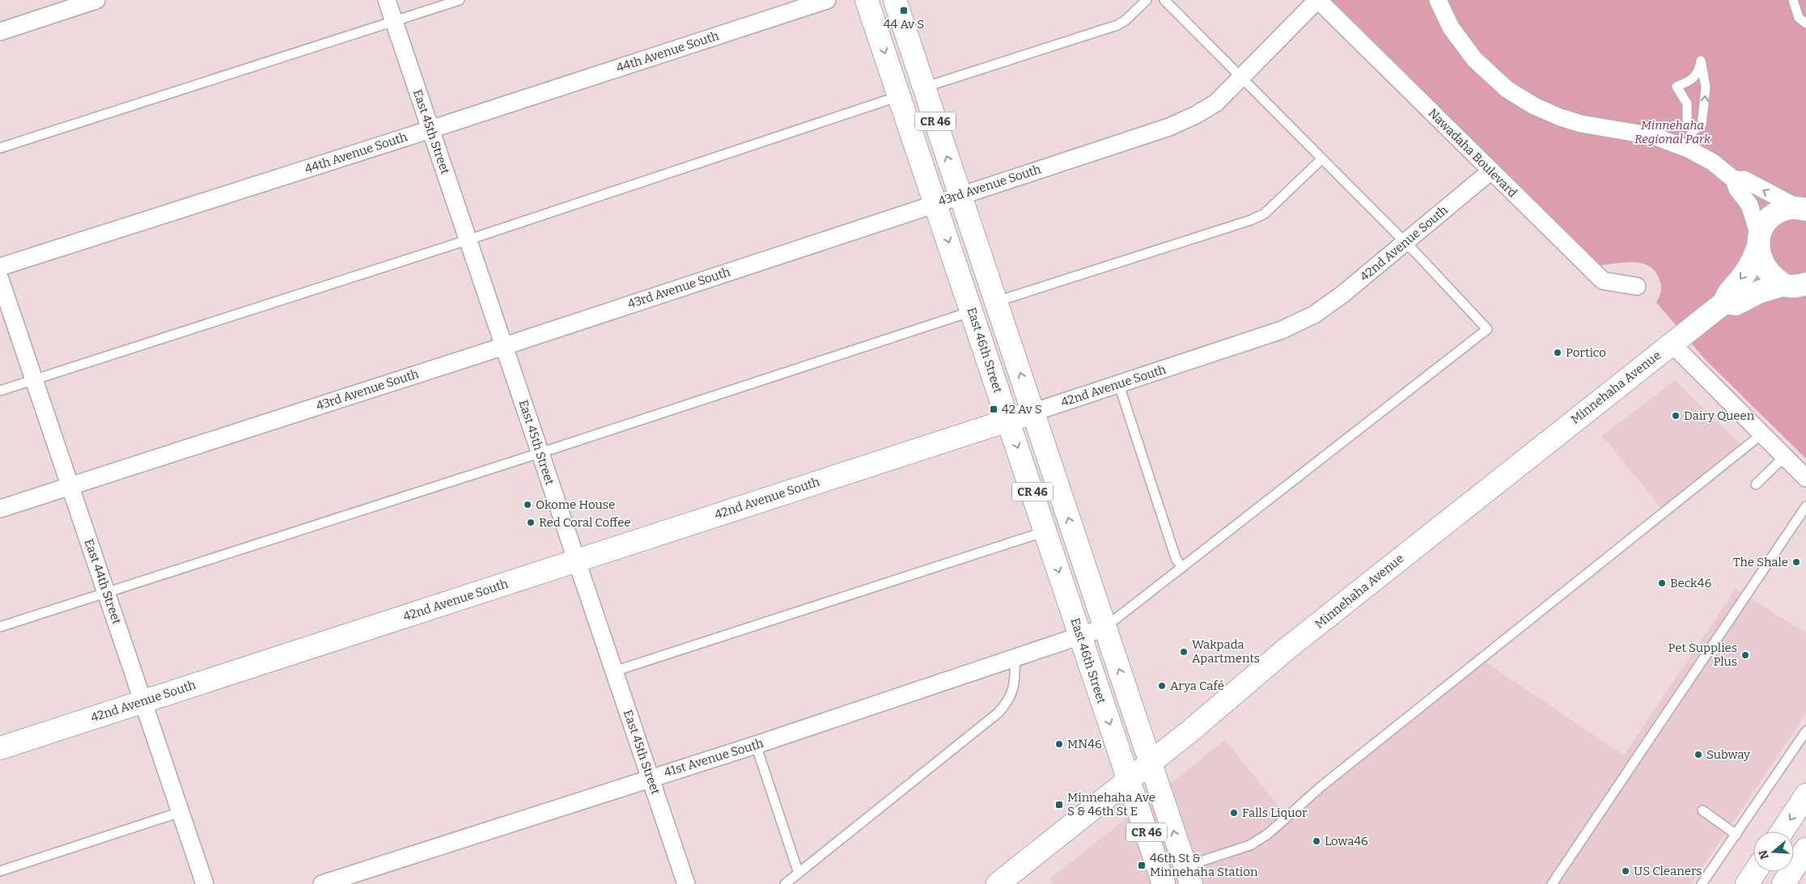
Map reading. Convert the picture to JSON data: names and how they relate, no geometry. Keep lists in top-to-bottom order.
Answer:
{
  "streets": {
    "main road": [
      "CR 46",
      "42nd Avenue South",
      "East 46th Street",
      "Minnehaha Avenue"
    ],
    "street": [
      "44th Avenue South",
      "East 45th Street",
      "Nawadaha Boulevard",
      "43rd Avenue South",
      "East 44th Street",
      "41st Avenue South"
    ]
  },
  "crossings": [
    ["44th Avenue South", "East 45th Street"],
    ["CR 46", "43rd Avenue South"],
    ["CR 46", "42nd Avenue South"],
    ["CR 46", "Minnehaha Avenue"],
    ["CR 46", "41st Avenue South"],
    ["East 45th Street", "43rd Avenue South"],
    ["East 45th Street", "42nd Avenue South"],
    ["East 45th Street", "41st Avenue South"],
    ["Nawadaha Boulevard", "43rd Avenue South"],
    ["Nawadaha Boulevard", "42nd Avenue South"],
    ["43rd Avenue South", "East 46th Street"],
    ["43rd Avenue South", "East 44th Street"],
    ["42nd Avenue South", "East 46th Street"],
    ["42nd Avenue South", "East 44th Street"],
    ["East 46th Street", "Minnehaha Avenue"],
    ["East 46th Street", "41st Avenue South"]
  ],
  "parks": ["Minnehaha Regional Park"],
  "places": {
    "transit": [
      "44 Av S",
      "42 Av S",
      "Minnehaha Ave S & 46th St E",
      "46th St & Minnehaha Station"
    ],
    "other": [
      "Portico",
      "Dairy Queen",
      "Okome House",
      "Red Coral Coffee",
      "The Shale",
      "Beck46",
      "Wakpada Apartments",
      "Pet Supplies Plus",
      "Arya Café",
      "MN46",
      "Subway",
      "Falls Liquor",
      "Lowa46",
      "US Cleaners"
    ]
  },
  "north": "left"
}
